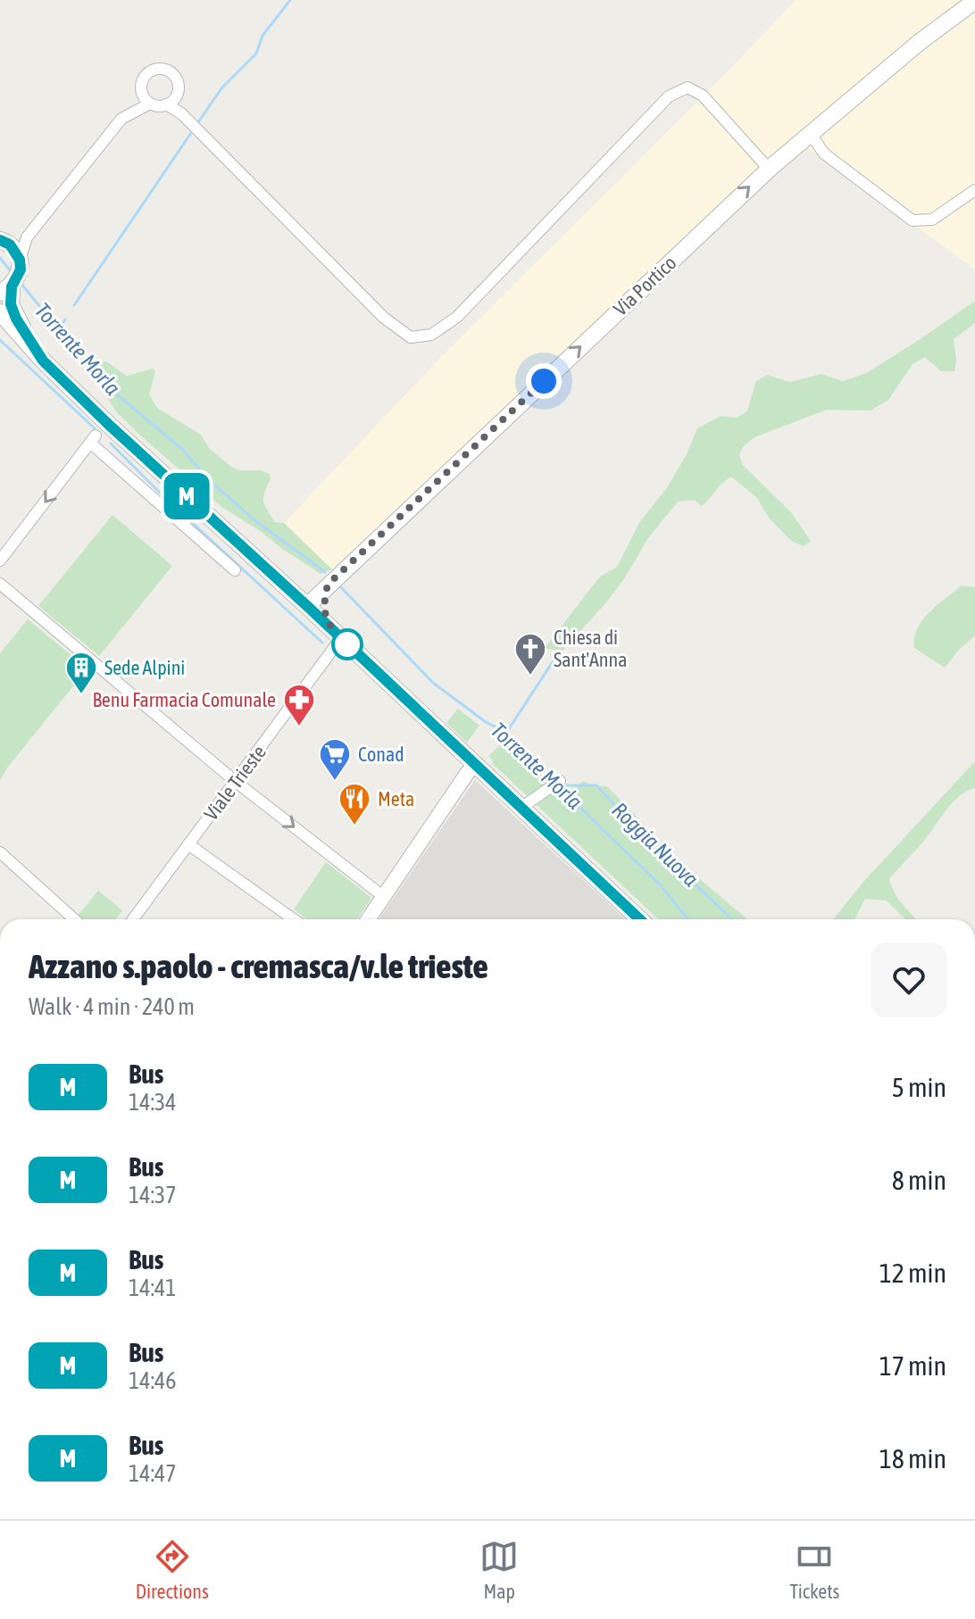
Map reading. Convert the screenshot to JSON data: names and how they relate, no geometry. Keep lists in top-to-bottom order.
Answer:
{
  "streets": {
    "main road": ["Via Portico"],
    "street": ["Viale Trieste"]
  },
  "one_way": ["Via Portico"],
  "water": ["Torrente Morla", "Roggia Nuova"],
  "places": {
    "church": ["Chiesa di Sant'Anna"],
    "building": ["Sede Alpini"],
    "pharmacy": ["Benu Farmacia Comunale"],
    "supermarket": ["Conad"],
    "restaurant": ["Meta"]
  },
  "lines": ["bus line M"],
  "page": {
    "on_map": "M",
    "heading": ["Azzano s.paolo - cremasca/v.le trieste", "Walk · 4 min · 240 m"],
    "list": [
      {
        "mark": "M",
        "name": "Bus",
        "note": "14:34",
        "value": "5 min"
      },
      {
        "mark": "M",
        "name": "Bus",
        "note": "14:37",
        "value": "8 min"
      },
      {
        "mark": "M",
        "name": "Bus",
        "note": "14:41",
        "value": "12 min"
      },
      {
        "mark": "M",
        "name": "Bus",
        "note": "14:46",
        "value": "17 min"
      },
      {
        "mark": "M",
        "name": "Bus",
        "note": "14:47",
        "value": "18 min"
      }
    ],
    "tabs": ["Directions", "Map", "Tickets"]
  }
}
